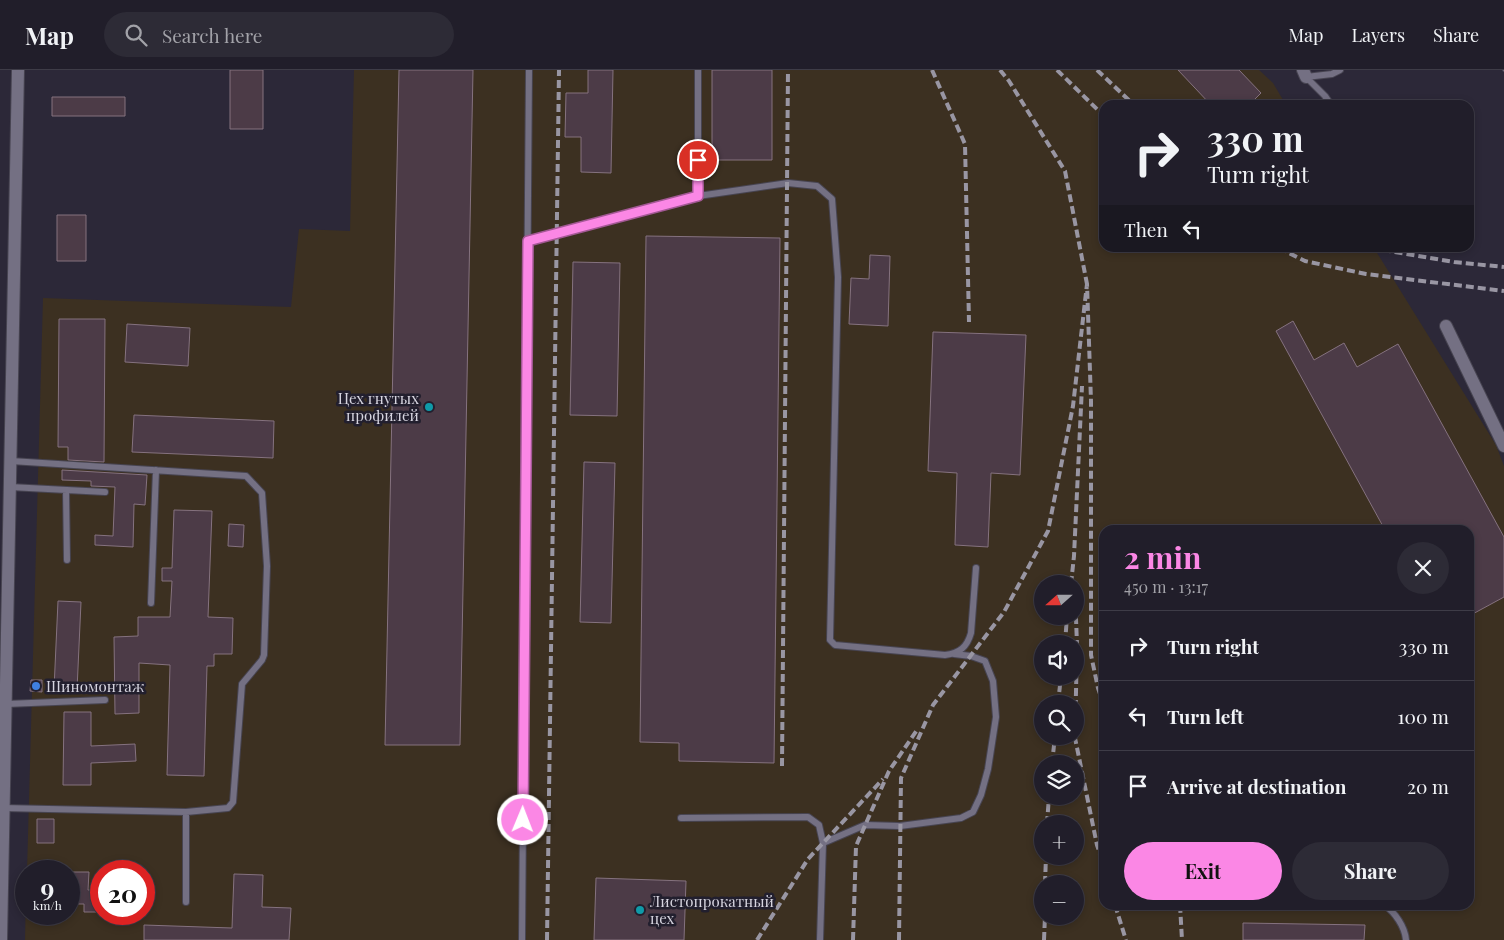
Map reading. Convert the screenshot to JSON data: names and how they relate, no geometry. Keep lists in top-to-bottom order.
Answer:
{
  "places": ["Цех гнутых профилей", "Шиномонтаж", "Листопрокатный цех"],
  "north": "left",
  "page": {
    "header": "Map",
    "search": "Search here",
    "nav": ["Map", "Layers", "Share"],
    "turn": ["330 m", "Turn right"],
    "then": "Then",
    "heading": ["2 min", "450 m · 13:17"],
    "map_buttons": ["+", "−"],
    "list": [
      {
        "name": "Turn right",
        "value": "330 m"
      },
      {
        "name": "Turn left",
        "value": "100 m"
      },
      {
        "name": "Arrive at destination",
        "value": "20 m"
      }
    ],
    "buttons": ["Exit", "Share"],
    "speed": "9 km/h",
    "limit": "20"
  }
}
